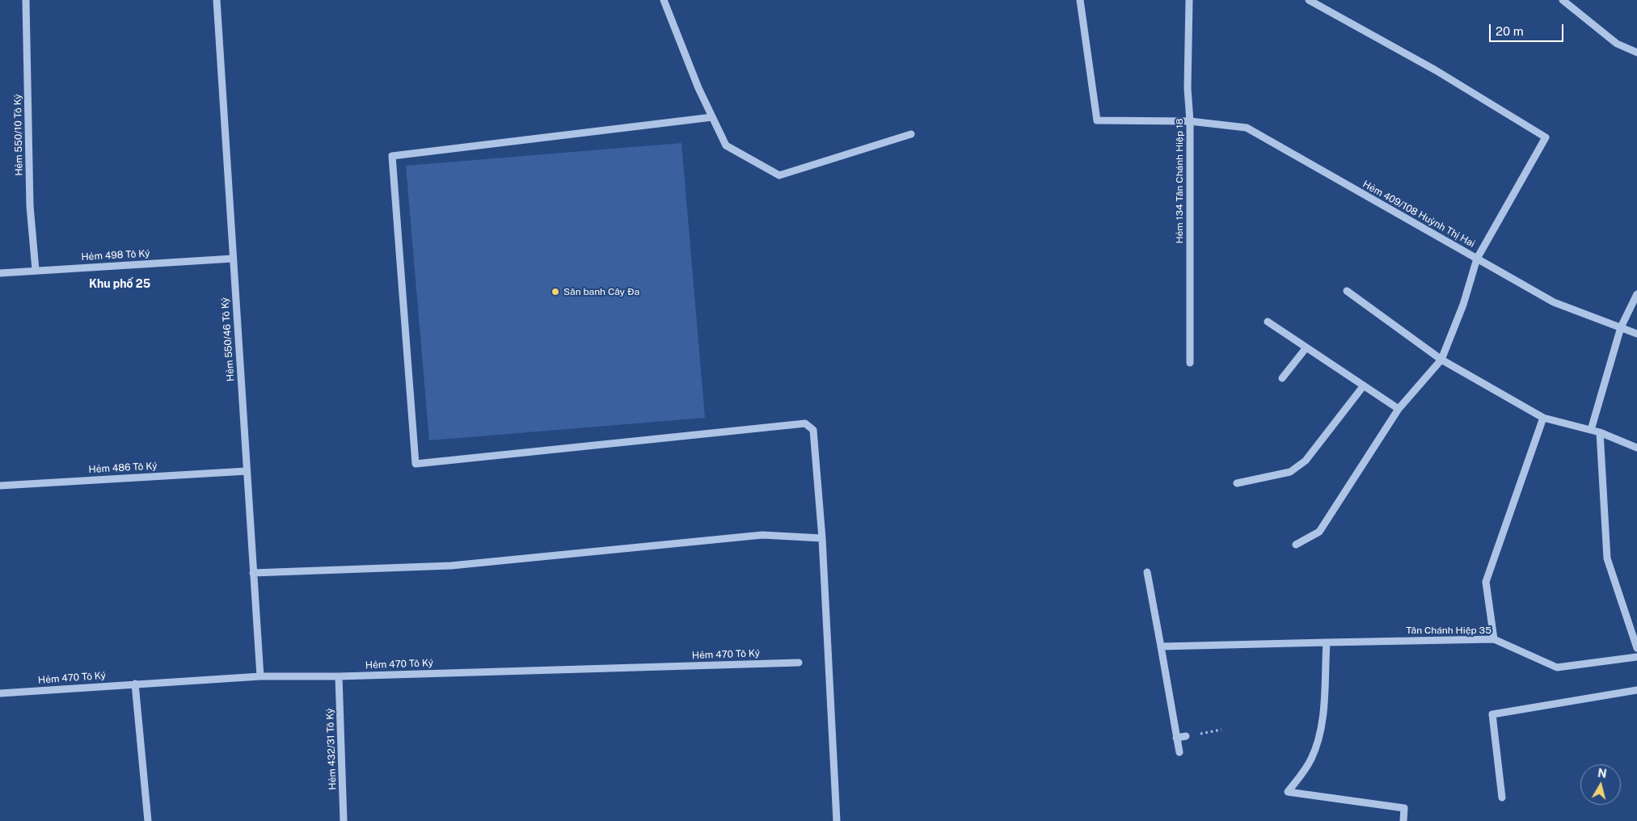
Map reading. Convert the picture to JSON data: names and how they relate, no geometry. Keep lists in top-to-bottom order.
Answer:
{
  "streets": {
    "street": [
      "Hẻm 550/10 Tô Ký",
      "Hẻm 134 Tân Chánh Hiệp 18",
      "Hẻm 409/108 Huỳnh Thị Hai",
      "Hẻm 498 Tô Ký",
      "Hẻm 550/46 Tô Ký",
      "Hẻm 486 Tô Ký",
      "Tân Chánh Hiệp 35",
      "Hẻm 470 Tô Ký",
      "Hẻm 432/31 Tô Ký"
    ]
  },
  "crossings": [
    ["Hẻm 550/10 Tô Ký", "Hẻm 498 Tô Ký"],
    ["Hẻm 134 Tân Chánh Hiệp 18", "Hẻm 409/108 Huỳnh Thị Hai"],
    ["Hẻm 498 Tô Ký", "Hẻm 550/46 Tô Ký"],
    ["Hẻm 550/46 Tô Ký", "Hẻm 486 Tô Ký"],
    ["Hẻm 550/46 Tô Ký", "Hẻm 470 Tô Ký"],
    ["Hẻm 470 Tô Ký", "Hẻm 432/31 Tô Ký"]
  ],
  "districts": ["Khu phố 25"],
  "places": ["Sân banh Cây Đa"],
  "scale_bar": "20 m",
  "north": "top"
}
